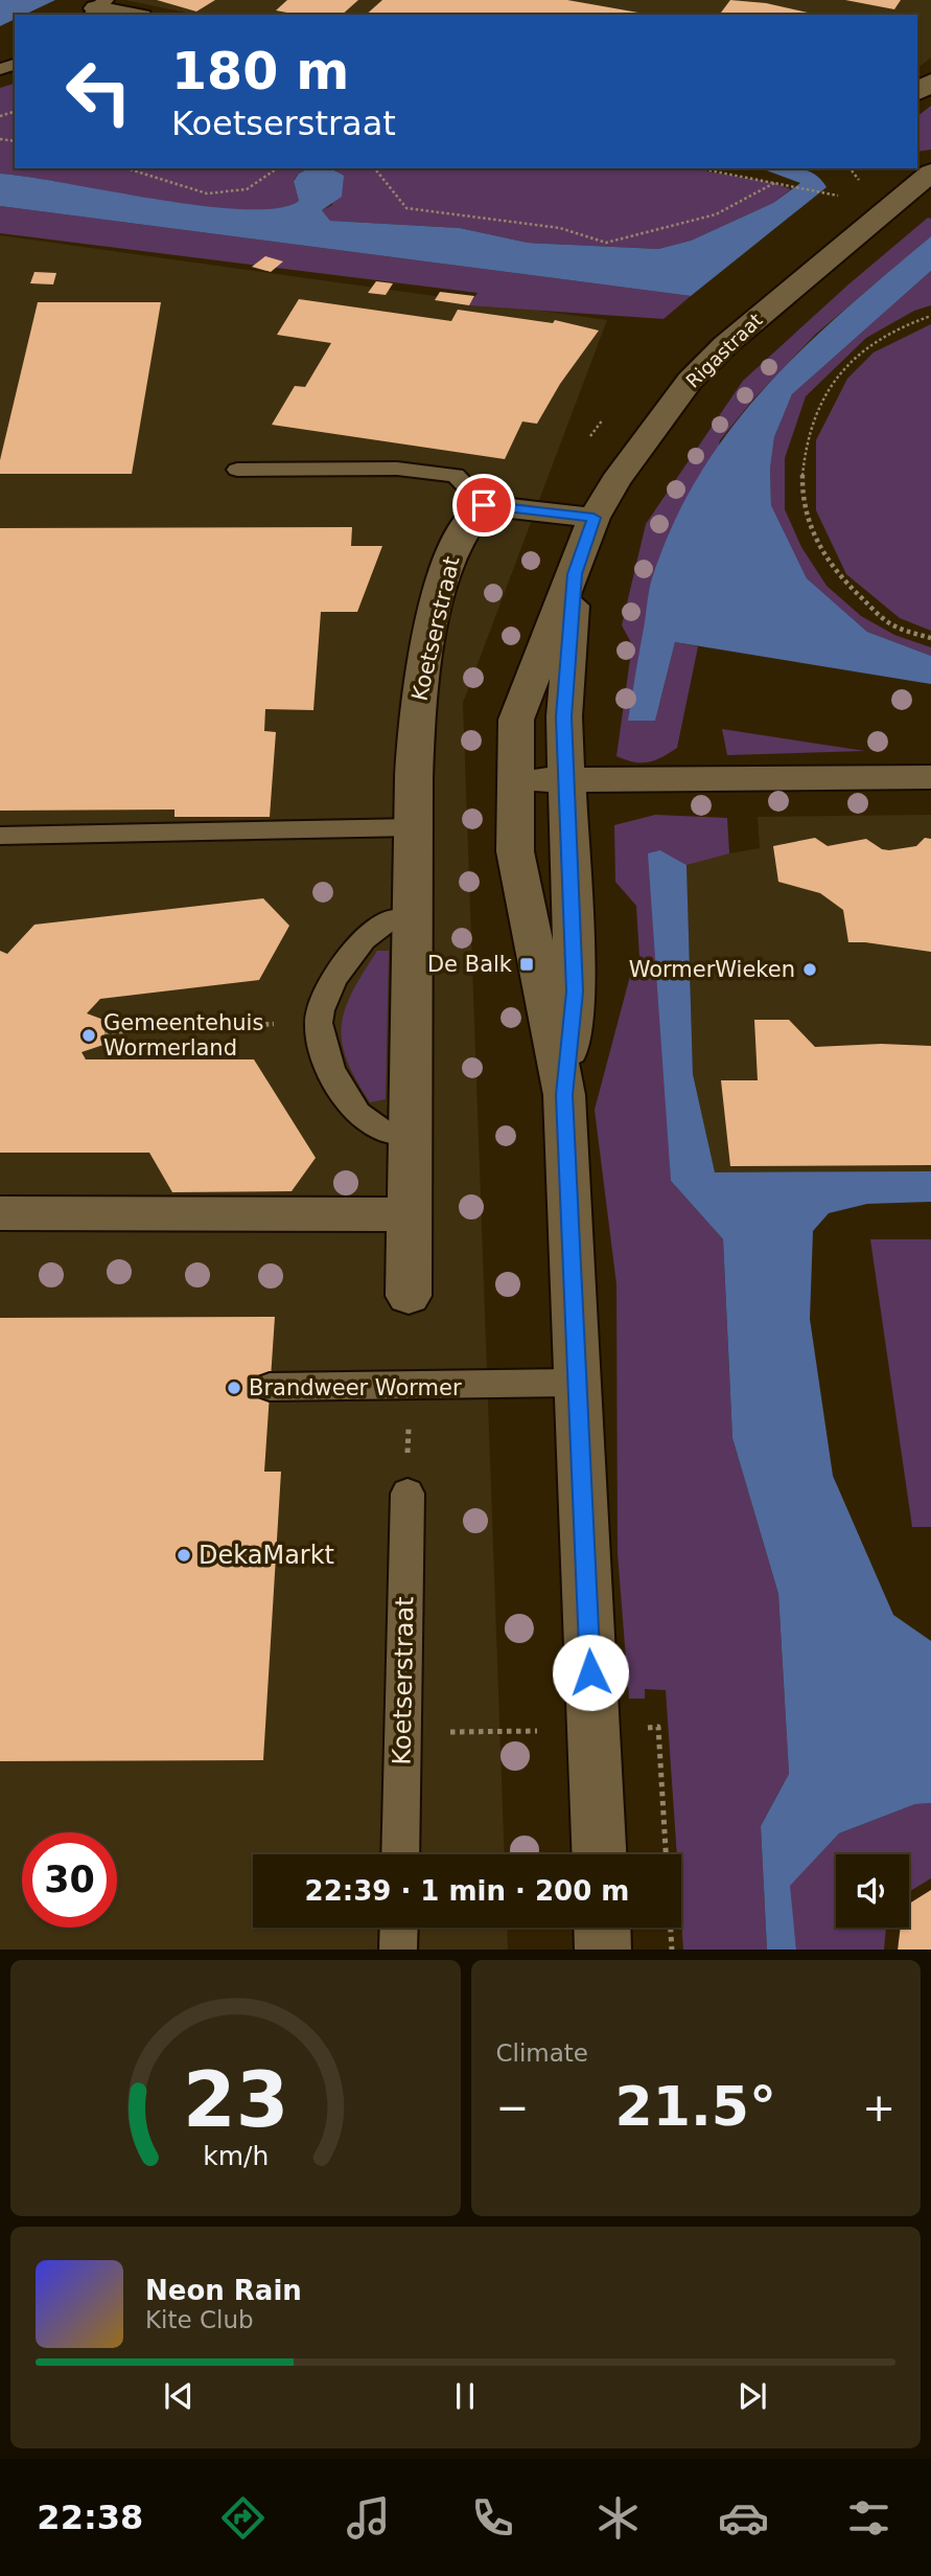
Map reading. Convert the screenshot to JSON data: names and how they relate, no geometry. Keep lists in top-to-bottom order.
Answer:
{
  "streets": {
    "street": ["Rigastraat", "Koetserstraat"]
  },
  "places": {
    "transit": ["De Balk"],
    "other": [
      "WormerWieken",
      "Gemeentehuis Wormerland",
      "Brandweer Wormer",
      "DekaMarkt"
    ]
  },
  "page": {
    "turn": ["180 m", "Koetserstraat"],
    "limit": "30",
    "trip": "22:39 · 1 min · 200 m",
    "tile": "Climate",
    "heat": ["−", "21.5°", "+"],
    "song": ["Neon Rain", "Kite Club"],
    "tabs": "22:38",
    "gauge": ["23", "km/h"]
  }
}
